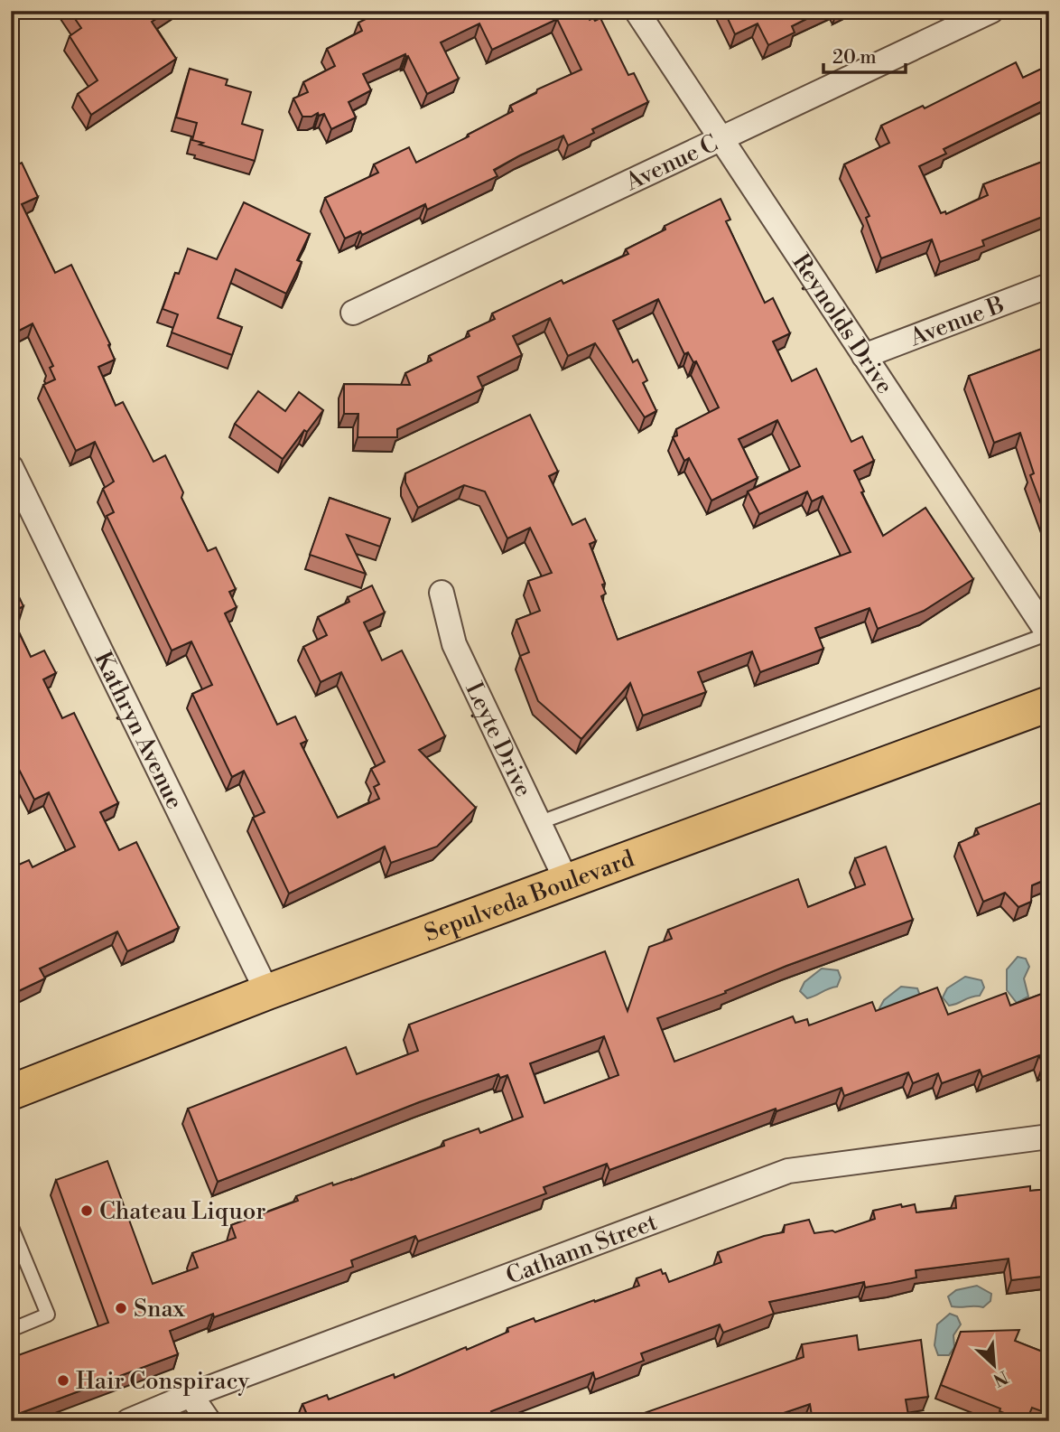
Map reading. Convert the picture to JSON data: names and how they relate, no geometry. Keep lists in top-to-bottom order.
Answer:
{
  "streets": {
    "main road": ["Sepulveda Boulevard"],
    "street": [
      "Avenue C",
      "Avenue B",
      "Reynolds Drive",
      "Kathryn Avenue",
      "Leyte Drive",
      "Cathann Street"
    ]
  },
  "crossings": [
    ["Avenue C", "Reynolds Drive"],
    ["Avenue B", "Reynolds Drive"],
    ["Kathryn Avenue", "Sepulveda Boulevard"],
    ["Leyte Drive", "Sepulveda Boulevard"]
  ],
  "places": ["Chateau Liquor", "Snax", "Hair Conspiracy"],
  "scale_bar": "20 m",
  "north": "bottom right"
}
